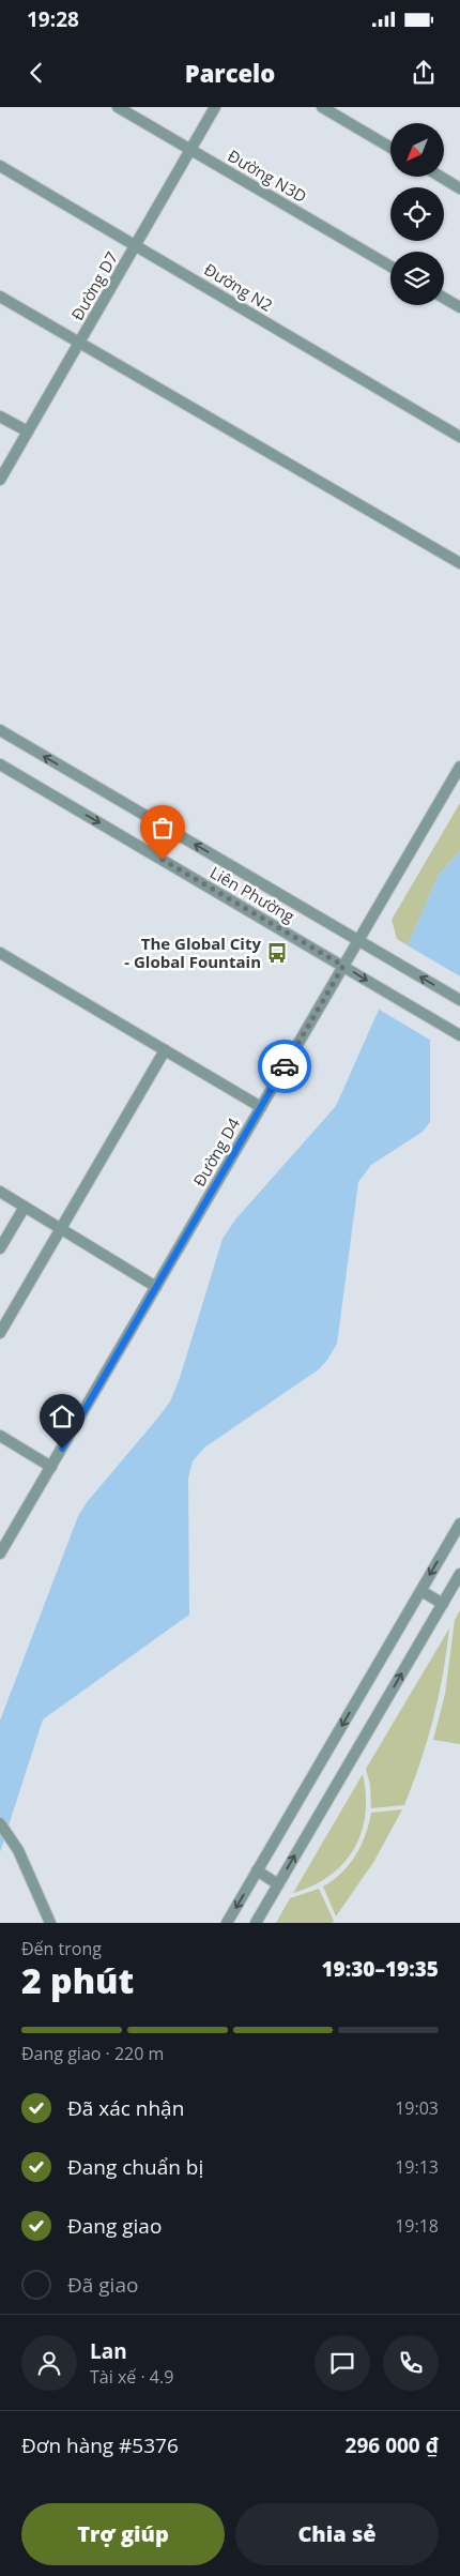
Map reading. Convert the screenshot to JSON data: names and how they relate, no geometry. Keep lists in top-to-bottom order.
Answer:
{
  "streets": {
    "street": [
      "Đường N3D",
      "Đường D7",
      "Đường N2",
      "Liên Phường",
      "Đường D4"
    ]
  },
  "crossings": [
    ["Đường N3D", "Đường D7"],
    ["Đường D7", "Đường N2"],
    ["Liên Phường", "Đường D4"]
  ],
  "places": {
    "bus stop": ["The Global City - Global Fountain"]
  },
  "north": "bottom left",
  "page": {
    "status": "19:28",
    "header": "Parcelo",
    "heading": ["2 phút", "Đến trong", "19:30–19:35"],
    "panel": [
      "Lan",
      "Tài xế · 4.9",
      "Đơn hàng #5376",
      "296 000 ₫"
    ],
    "bar": "Đang giao · 220 m",
    "list": [
      ["Đã xác nhận", "19:03"],
      ["Đang chuẩn bị", "19:13"],
      ["Đang giao", "19:18"],
      "Đã giao"
    ],
    "buttons": ["Trợ giúp", "Chia sẻ"]
  }
}
